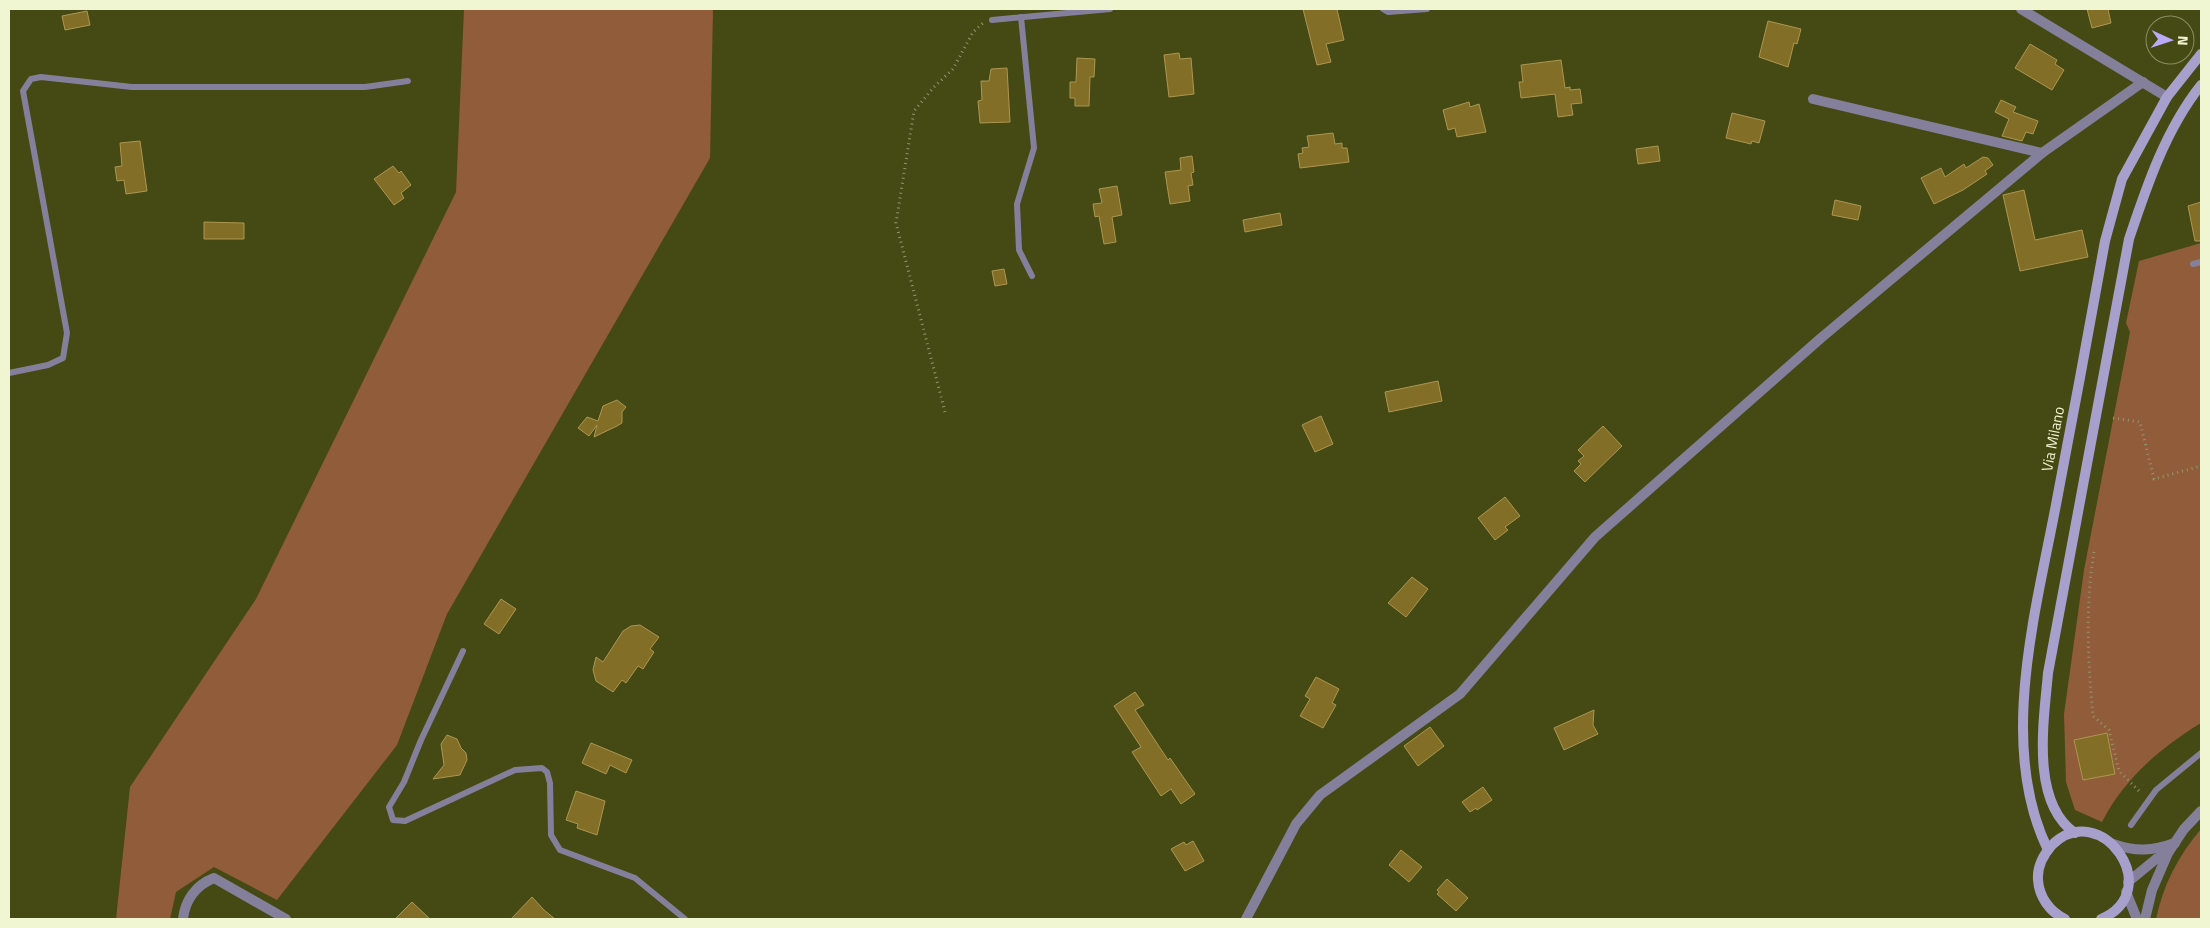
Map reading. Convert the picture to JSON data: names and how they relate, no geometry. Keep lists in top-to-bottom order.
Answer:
{
  "streets": {
    "main road": ["Via Milano"]
  },
  "north": "right"
}
